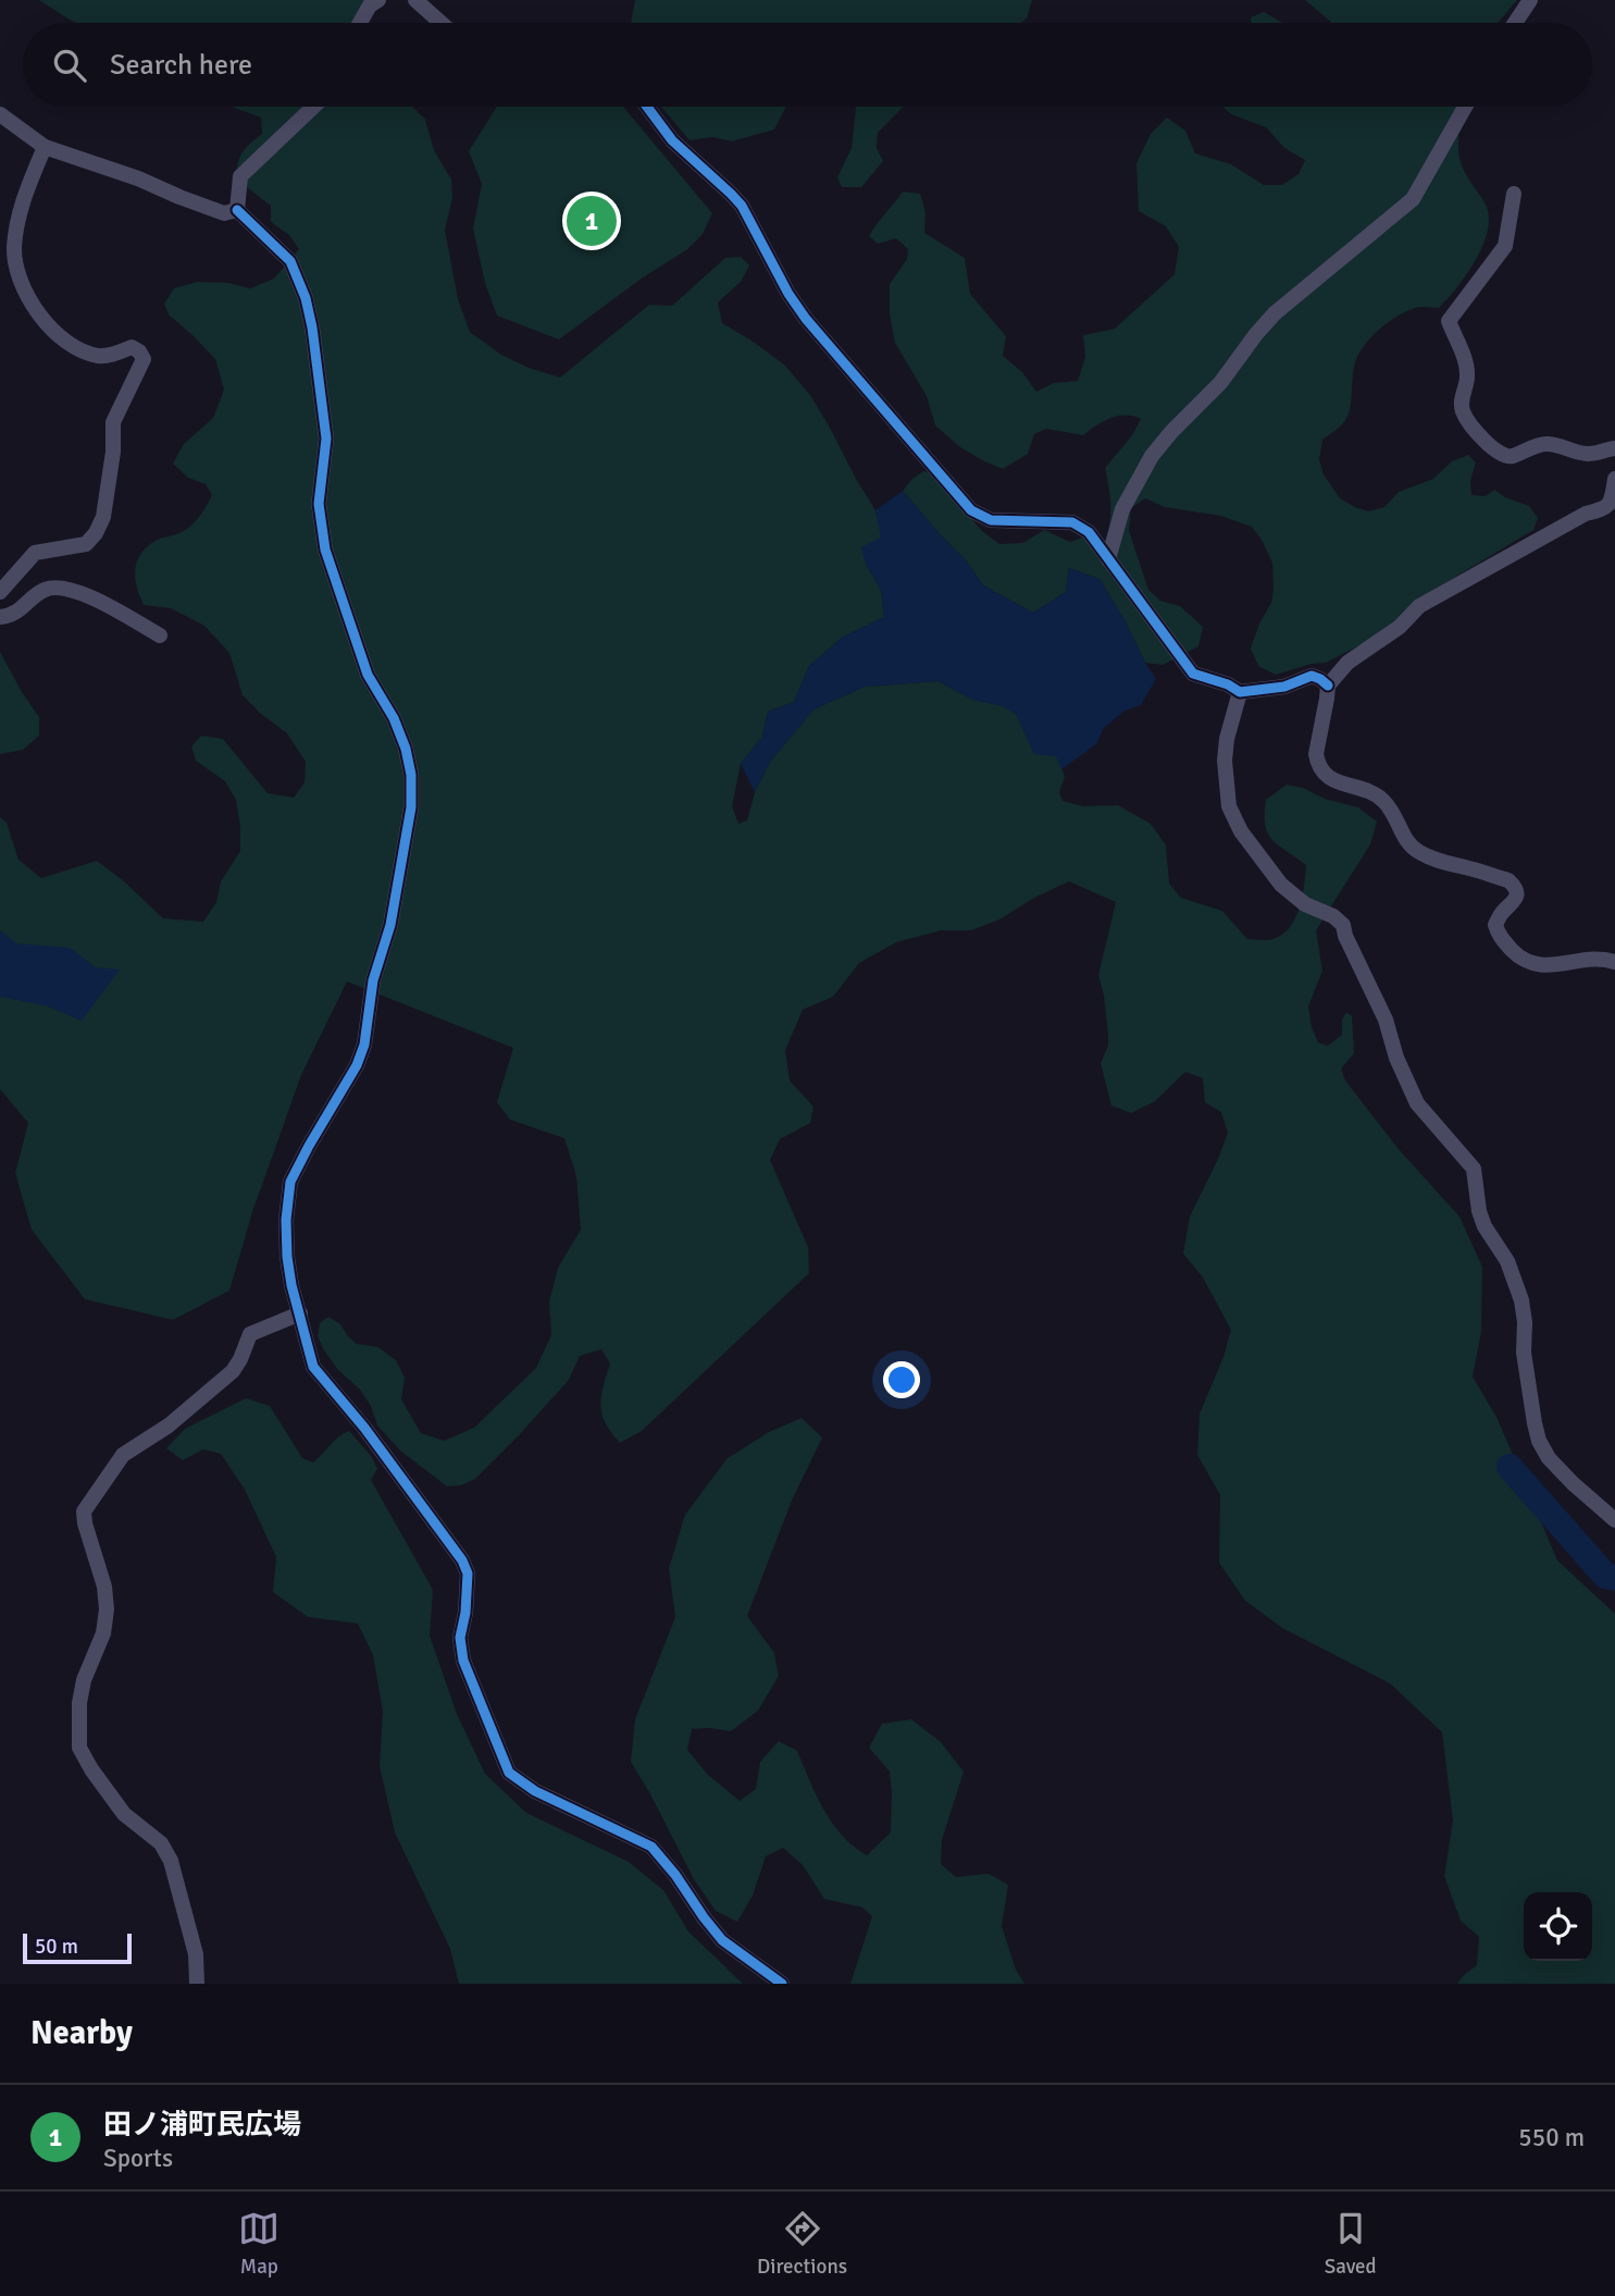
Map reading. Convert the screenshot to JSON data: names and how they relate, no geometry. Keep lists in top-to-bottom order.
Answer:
{
  "scale_bar": "50 m",
  "page": {
    "search": "Search here",
    "pins": "1",
    "scale": "50 m",
    "heading": "Nearby",
    "list": [
      {
        "mark": "1",
        "name": "田ノ浦町民広場",
        "note": "Sports",
        "value": "550 m"
      }
    ],
    "nav": ["Map", "Directions", "Saved"]
  }
}
